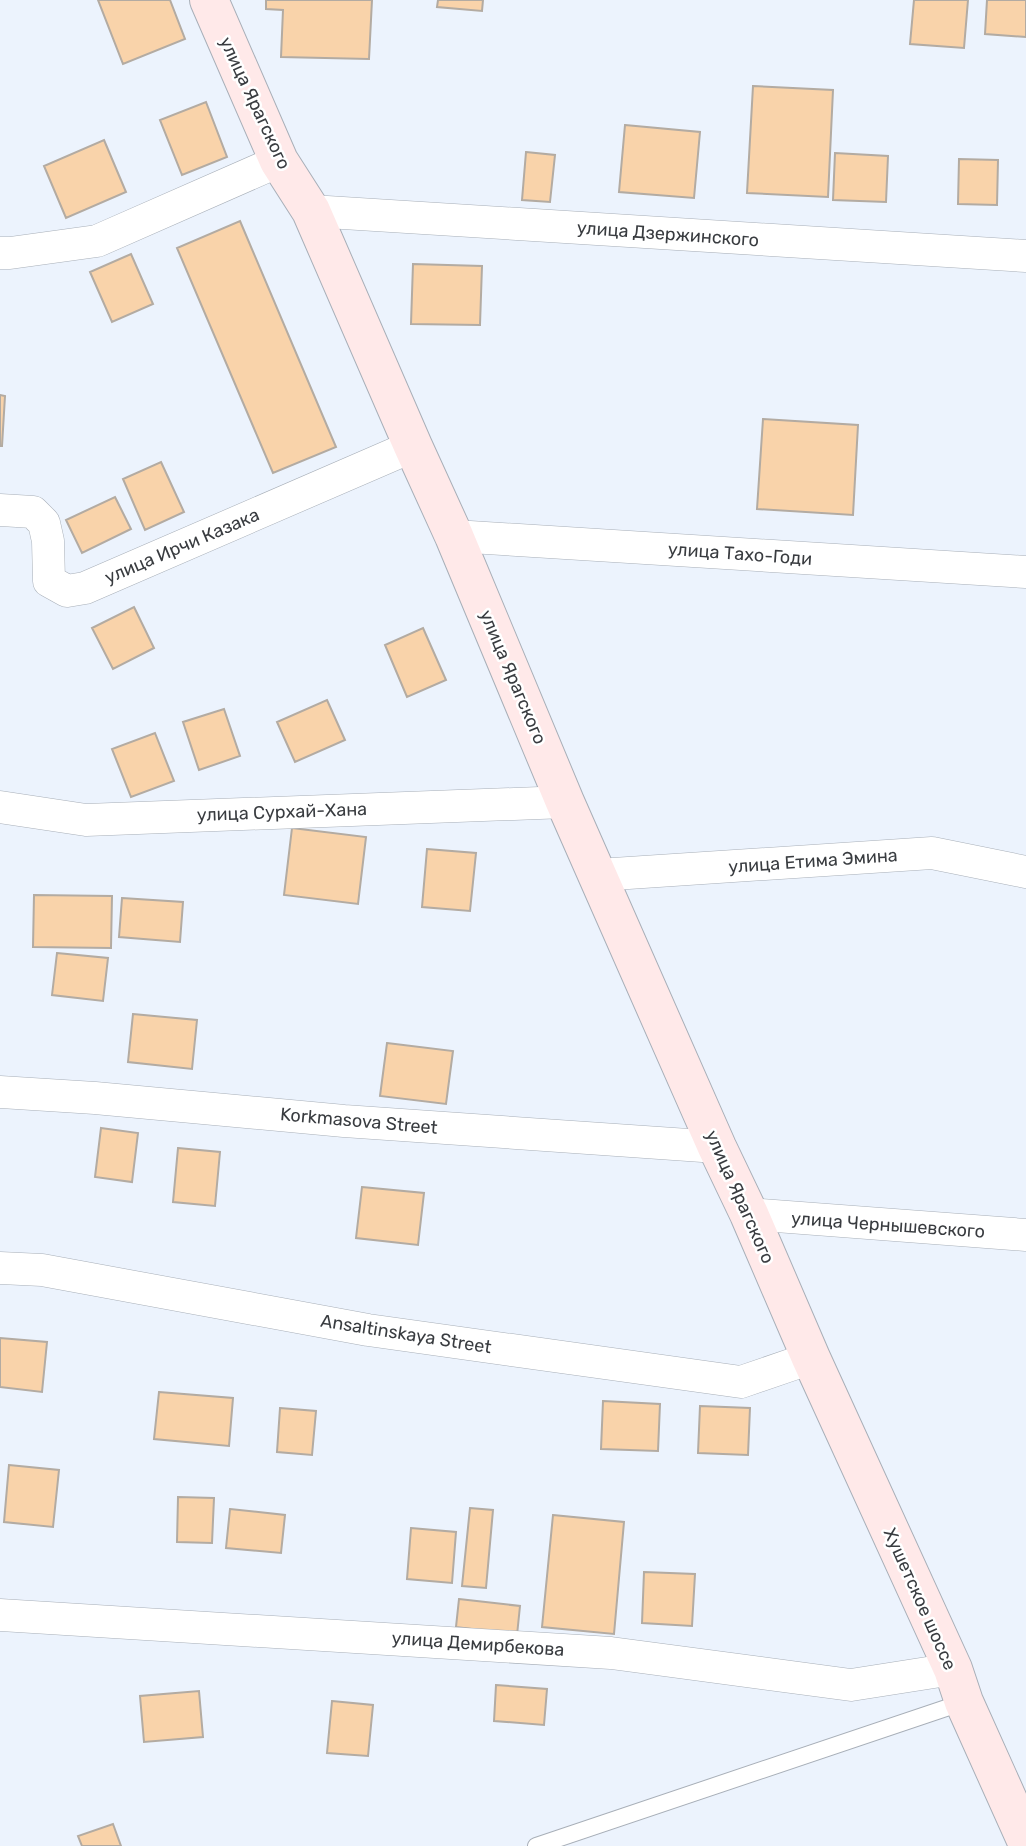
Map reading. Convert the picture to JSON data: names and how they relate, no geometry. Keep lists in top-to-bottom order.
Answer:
{
  "streets": {
    "main road": ["улица Ярагского", "Хушетское шоссе"],
    "street": [
      "улица Дзержинского",
      "улица Ирчи Казака",
      "улица Тахо-Годи",
      "улица Сурхай-Хана",
      "улица Етима Эмина",
      "Korkmasova Street",
      "улица Чернышевского",
      "Ansaltinskaya Street",
      "улица Демирбекова"
    ]
  },
  "crossings": [
    ["улица Ярагского", "улица Дзержинского"],
    ["улица Ярагского", "улица Ирчи Казака"],
    ["улица Ярагского", "улица Тахо-Годи"],
    ["улица Ярагского", "улица Сурхай-Хана"],
    ["улица Ярагского", "улица Етима Эмина"],
    ["улица Ярагского", "Korkmasova Street"],
    ["улица Ярагского", "улица Чернышевского"],
    ["улица Ярагского", "Ansaltinskaya Street"],
    ["улица Ярагского", "Хушетское шоссе"],
    ["Ansaltinskaya Street", "Хушетское шоссе"],
    ["Хушетское шоссе", "улица Демирбекова"]
  ]
}
